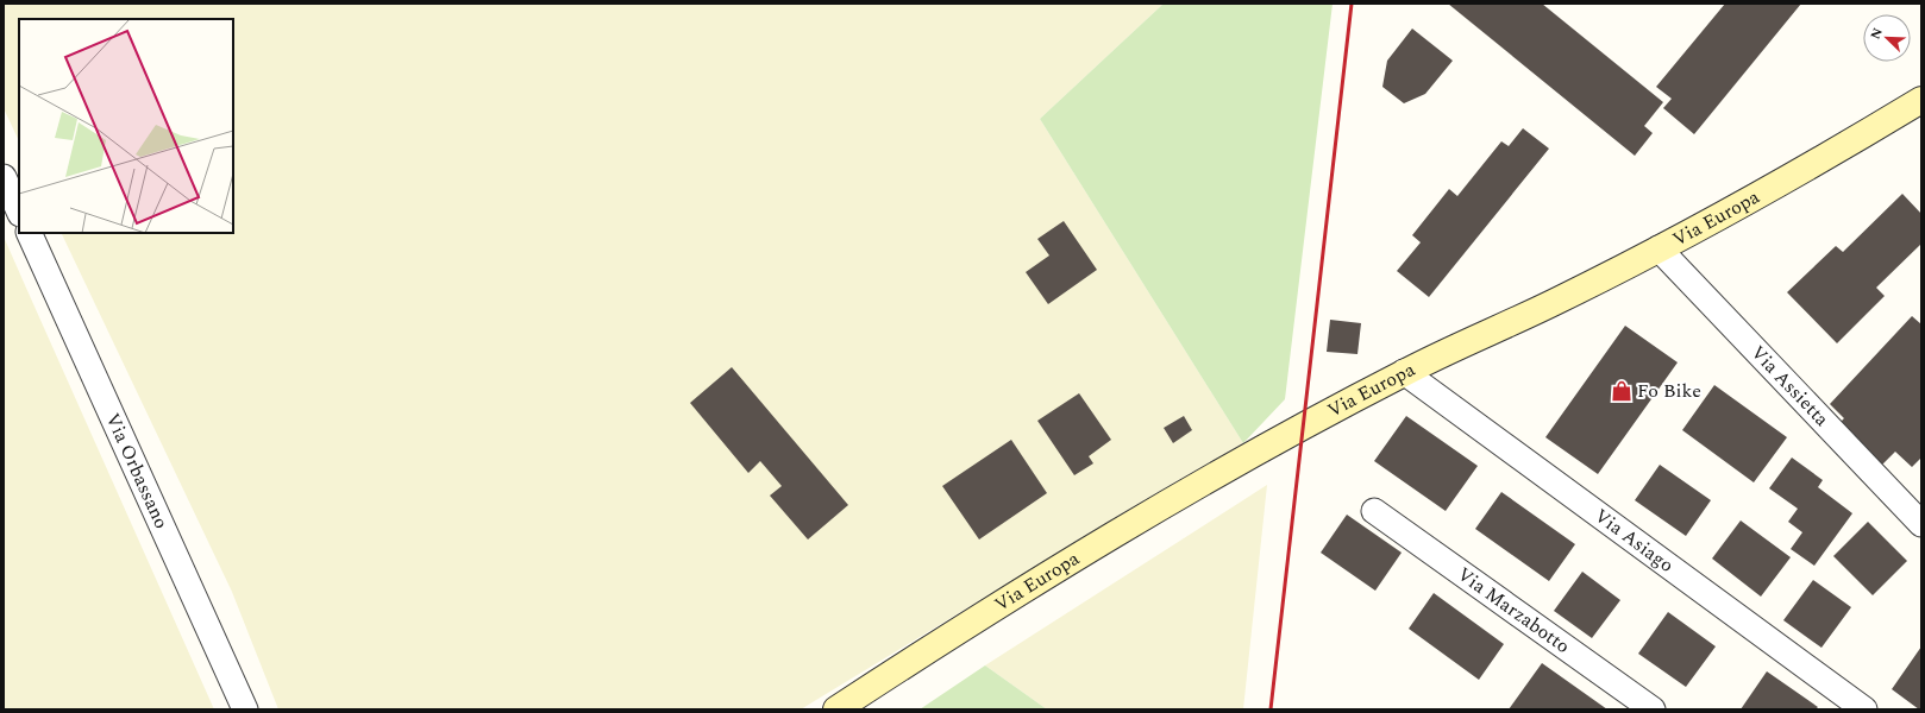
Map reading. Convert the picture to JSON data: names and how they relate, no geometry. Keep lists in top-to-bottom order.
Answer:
{
  "streets": {
    "street": [
      "Via Europa",
      "Via Assietta",
      "Via Orbassano",
      "Via Asiago",
      "Via Marzabotto"
    ]
  },
  "crossings": [
    ["Via Europa", "Via Assietta"],
    ["Via Europa", "Via Asiago"]
  ],
  "places": {
    "shop": ["Fo Bike"]
  },
  "north": "top left"
}
